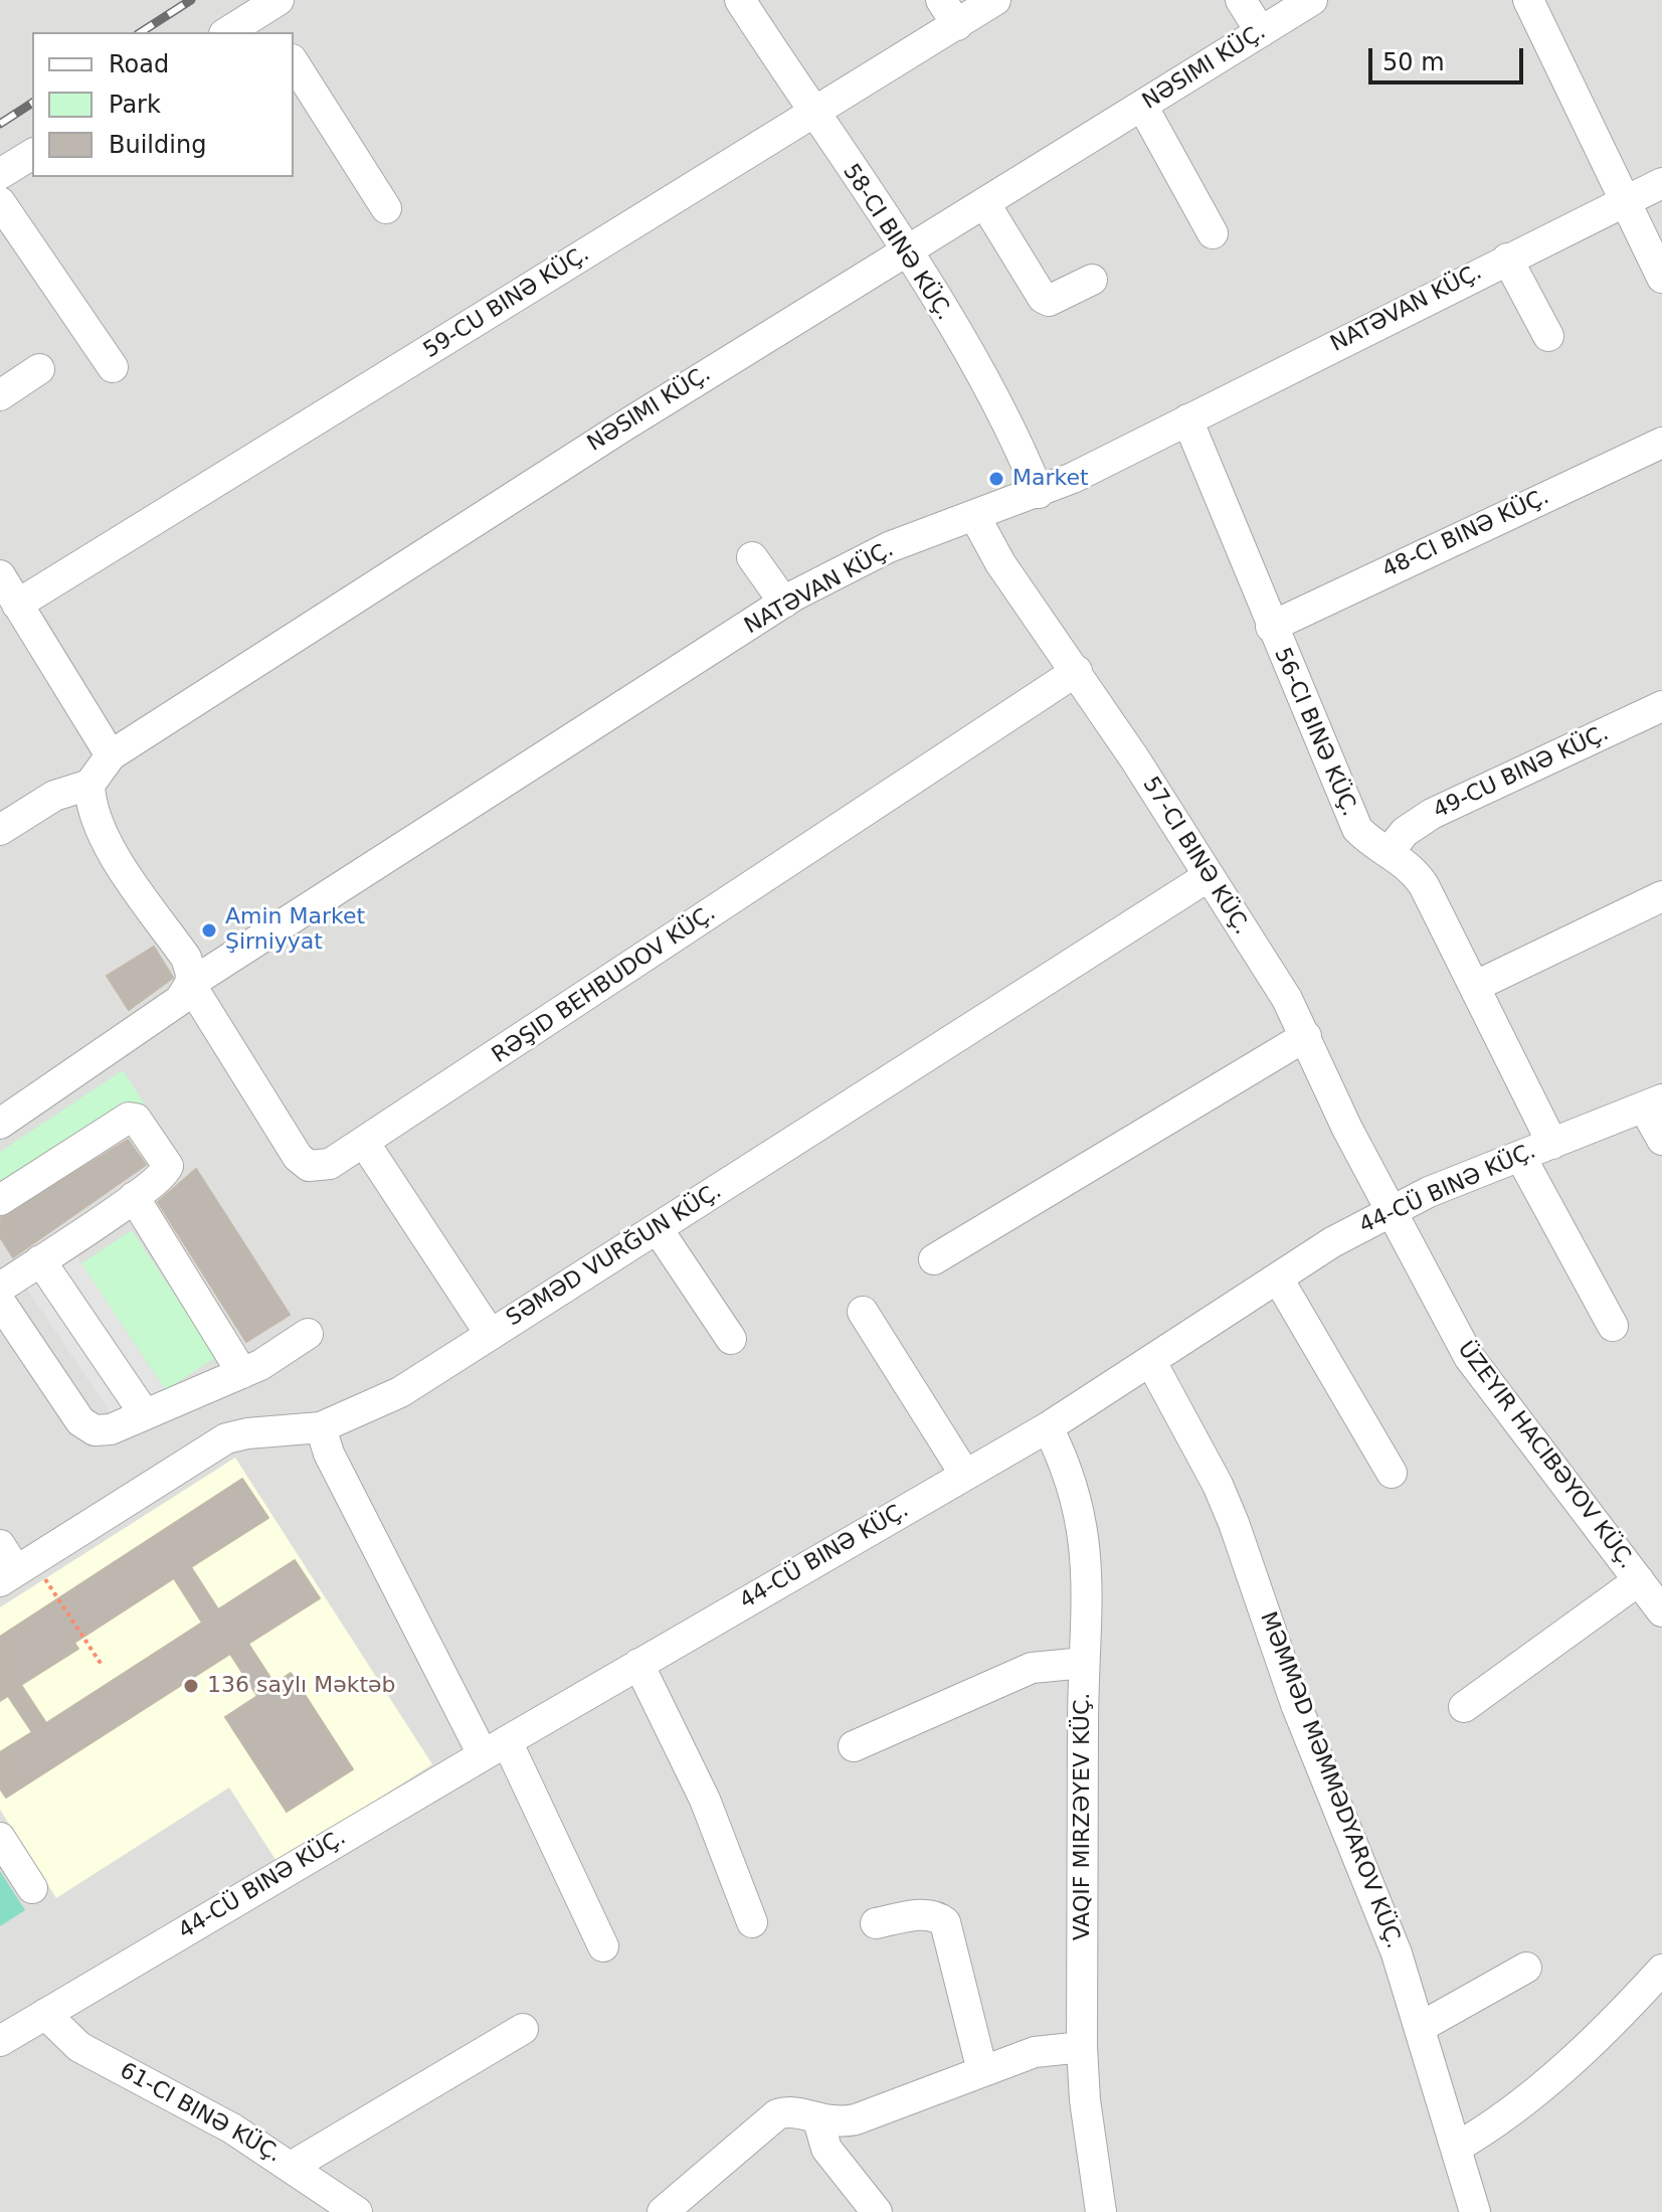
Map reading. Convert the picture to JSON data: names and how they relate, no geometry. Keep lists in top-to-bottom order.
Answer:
{
  "streets": {
    "street": [
      "NƏSIMI KÜÇ.",
      "58-CI BINƏ KÜÇ.",
      "59-CU BINƏ KÜÇ.",
      "NATƏVAN KÜÇ.",
      "48-CI BINƏ KÜÇ.",
      "49-CU BINƏ KÜÇ.",
      "57-CI BINƏ KÜÇ.",
      "RƏŞID BEHBUDOV KÜÇ.",
      "44-CÜ BINƏ KÜÇ.",
      "SƏMƏD VURĞUN KÜÇ.",
      "MƏMMƏD MƏMMƏDYAROV KÜÇ.",
      "VAQIF MIRZƏYEV KÜÇ.",
      "61-CI BINƏ KÜÇ."
    ]
  },
  "crossings": [
    ["NƏSIMI KÜÇ.", "58-CI BINƏ KÜÇ."],
    ["NƏSIMI KÜÇ.", "RƏŞID BEHBUDOV KÜÇ."],
    ["58-CI BINƏ KÜÇ.", "59-CU BINƏ KÜÇ."],
    ["58-CI BINƏ KÜÇ.", "NATƏVAN KÜÇ."],
    ["NATƏVAN KÜÇ.", "57-CI BINƏ KÜÇ."],
    ["NATƏVAN KÜÇ.", "RƏŞID BEHBUDOV KÜÇ."],
    ["57-CI BINƏ KÜÇ.", "RƏŞID BEHBUDOV KÜÇ."],
    ["57-CI BINƏ KÜÇ.", "44-CÜ BINƏ KÜÇ."],
    ["57-CI BINƏ KÜÇ.", "SƏMƏD VURĞUN KÜÇ."],
    ["44-CÜ BINƏ KÜÇ.", "MƏMMƏD MƏMMƏDYAROV KÜÇ."],
    ["44-CÜ BINƏ KÜÇ.", "VAQIF MIRZƏYEV KÜÇ."],
    ["44-CÜ BINƏ KÜÇ.", "61-CI BINƏ KÜÇ."]
  ],
  "places": ["Market", "Amin Market Şirniyyat", "136 saylı Məktəb"],
  "legend": ["Road", "Park", "Building"],
  "scale_bar": "50 m"
}
